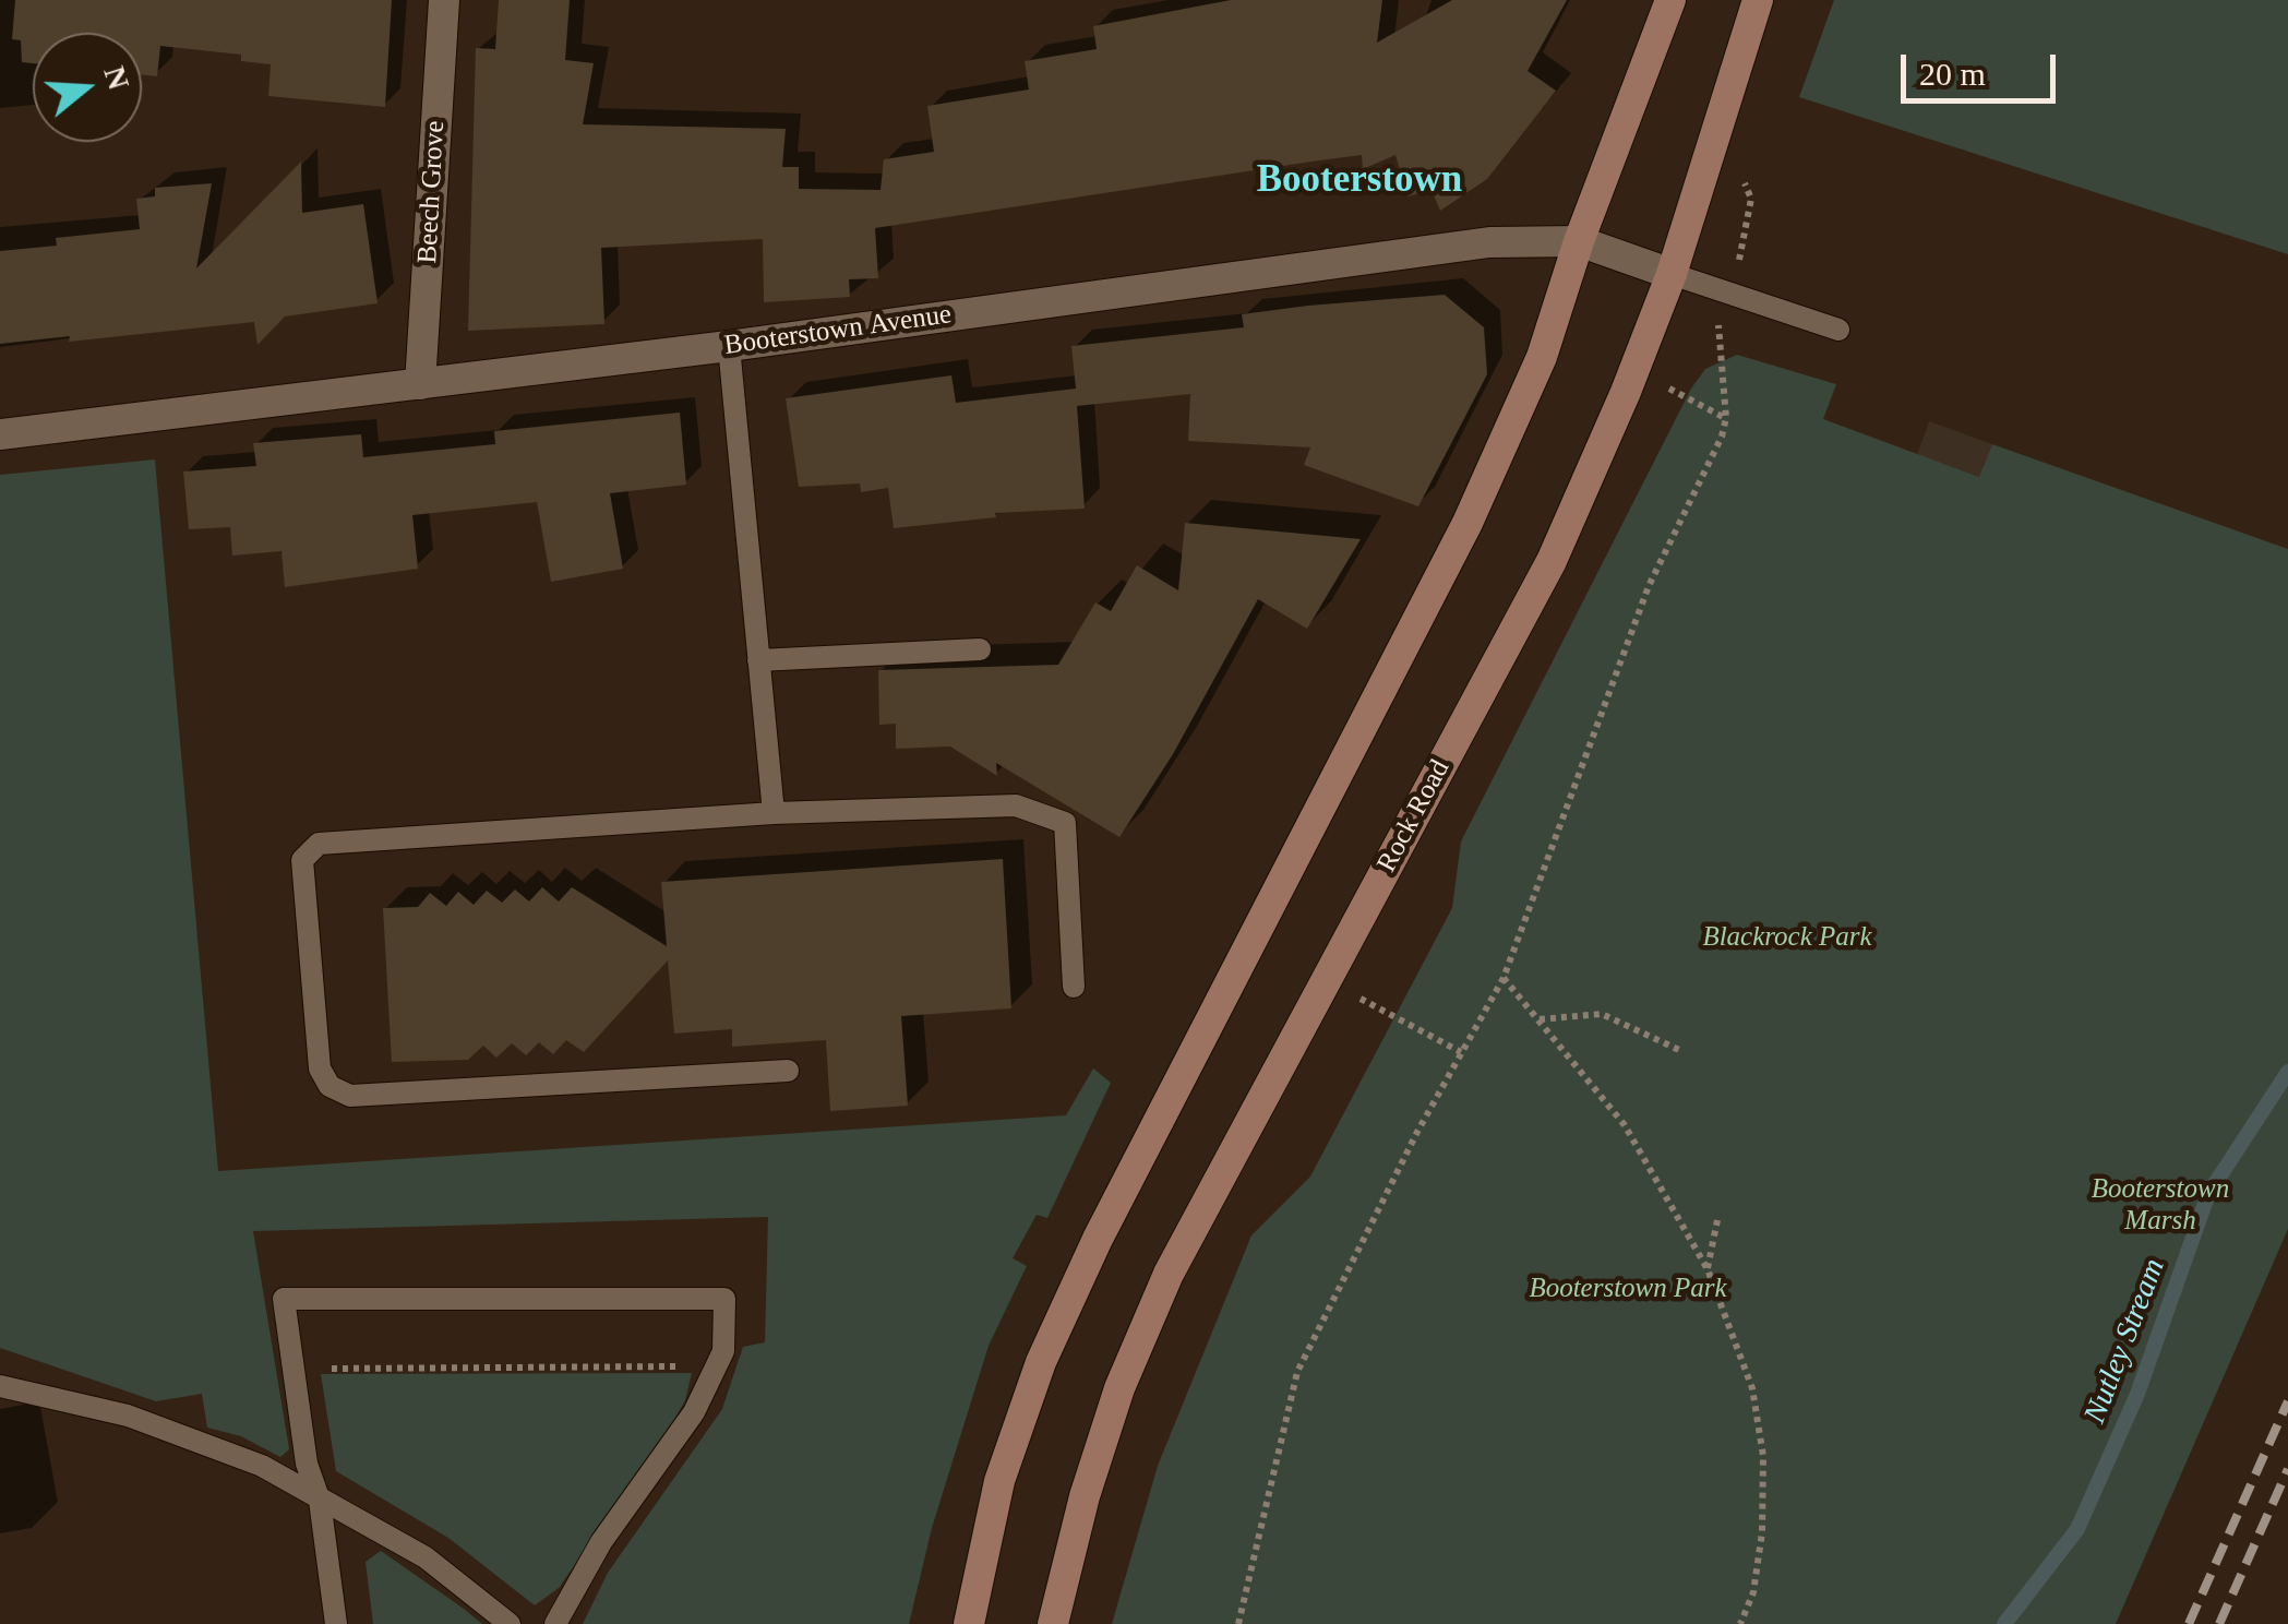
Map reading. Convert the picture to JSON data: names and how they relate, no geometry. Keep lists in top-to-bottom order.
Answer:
{
  "streets": {
    "main road": ["Rock Road"],
    "street": ["Beech Grove", "Booterstown Avenue"]
  },
  "crossings": [
    ["Beech Grove", "Booterstown Avenue"],
    ["Booterstown Avenue", "Rock Road"]
  ],
  "districts": ["Booterstown"],
  "water": ["Nutley Stream"],
  "parks": ["Blackrock Park", "Booterstown Marsh", "Booterstown Park"],
  "scale_bar": "20 m",
  "north": "right"
}
